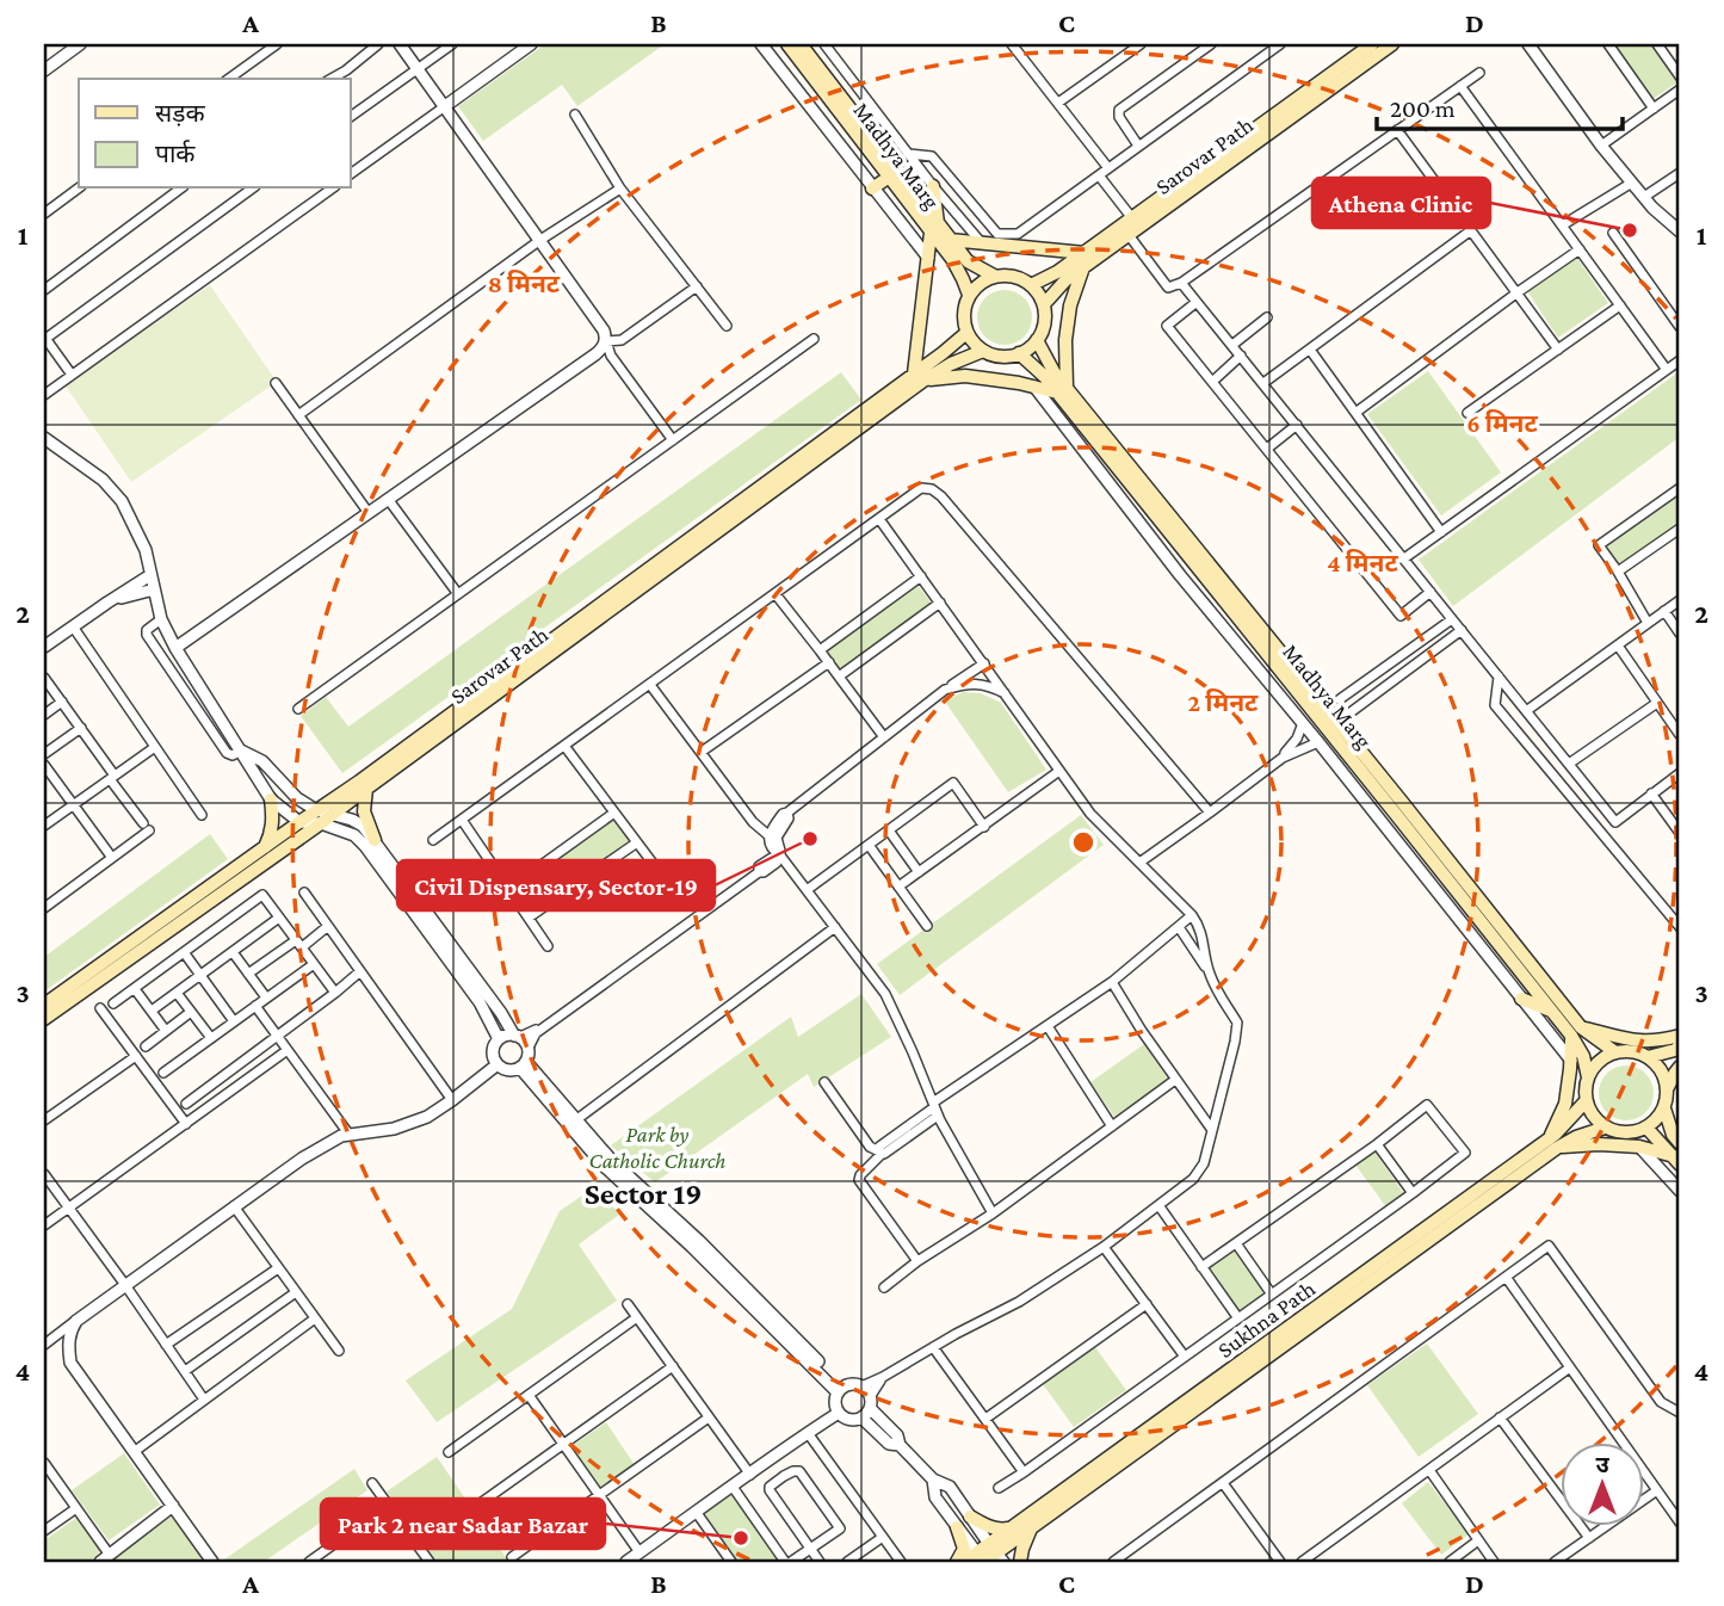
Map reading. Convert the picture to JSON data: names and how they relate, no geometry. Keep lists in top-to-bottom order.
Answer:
{
  "streets": {
    "main road": ["Madhya Marg", "Sarovar Path", "Sukhna Path"]
  },
  "crossings": [
    ["Madhya Marg", "Sarovar Path"],
    ["Madhya Marg", "Sukhna Path"]
  ],
  "districts": ["Sector 19"],
  "parks": ["Park by Catholic Church"],
  "places": ["Athena Clinic", "Civil Dispensary, Sector-19", "Park 2 near Sadar Bazar"],
  "legend": ["सड़क", "पार्क"],
  "scale_bar": "200 m",
  "north": "top",
  "grid": {
    "columns": [
      "A",
      "B",
      "C",
      "D"
    ],
    "rows": [
      "1",
      "2",
      "3",
      "4"
    ]
  },
  "rings": [
    "8 मिनट",
    "6 मिनट",
    "4 मिनट",
    "2 मिनट"
  ]
}
